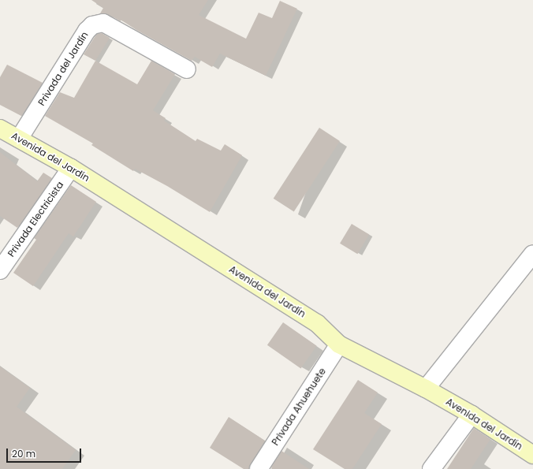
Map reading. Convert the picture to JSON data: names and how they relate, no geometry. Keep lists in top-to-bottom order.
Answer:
{
  "streets": {
    "main road": ["Avenida del Jardín"],
    "street": ["Privada del Jardín", "Privada Electricista", "Privada Ahuehuete"]
  },
  "crossings": [
    ["Privada del Jardín", "Avenida del Jardín"],
    ["Avenida del Jardín", "Privada Electricista"],
    ["Avenida del Jardín", "Privada Ahuehuete"]
  ],
  "scale_bar": "20 m"
}
